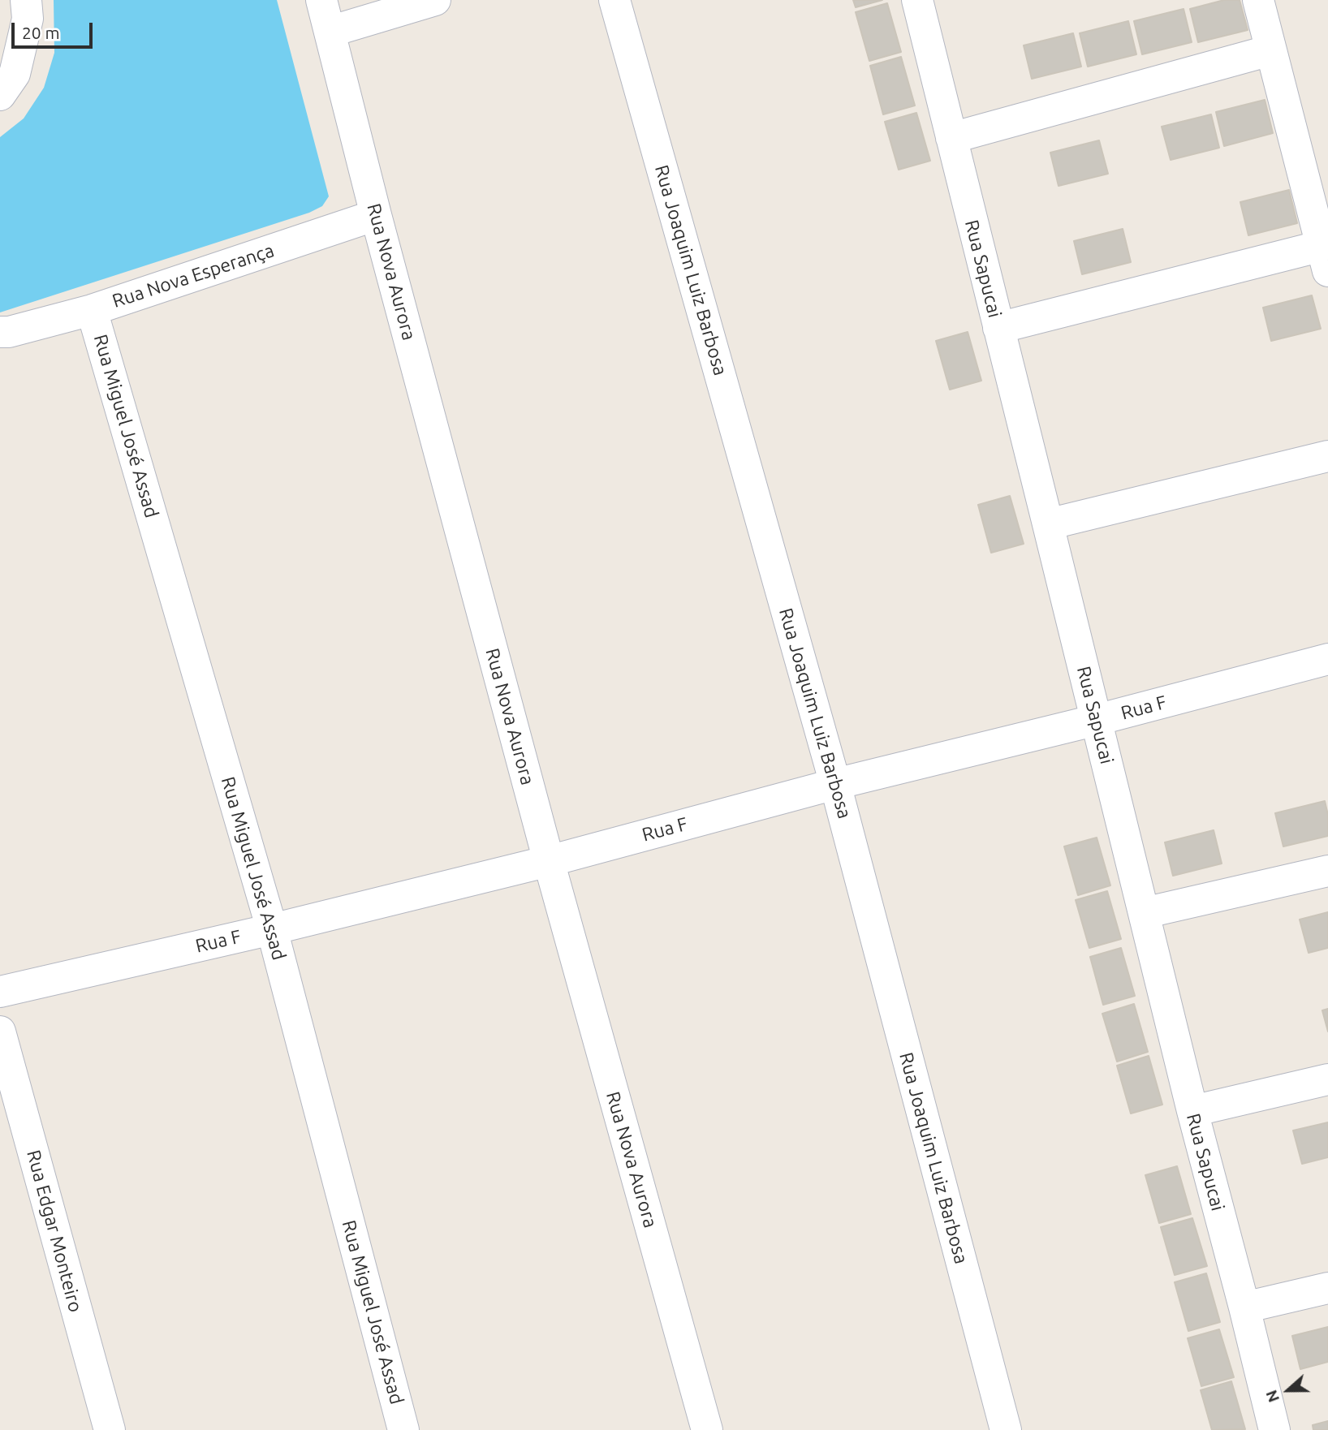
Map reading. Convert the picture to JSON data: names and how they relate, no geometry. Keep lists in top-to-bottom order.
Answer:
{
  "streets": {
    "street": [
      "Rua Sapucai",
      "Rua Joaquim Luiz Barbosa",
      "Rua Nova Aurora",
      "Rua Nova Esperança",
      "Rua Miguel José Assad",
      "Rua F",
      "Rua Edgar Monteiro"
    ]
  },
  "crossings": [
    ["Rua Sapucai", "Rua F"],
    ["Rua Joaquim Luiz Barbosa", "Rua F"],
    ["Rua Nova Aurora", "Rua Nova Esperança"],
    ["Rua Nova Aurora", "Rua F"],
    ["Rua Nova Esperança", "Rua Miguel José Assad"],
    ["Rua Miguel José Assad", "Rua F"]
  ],
  "scale_bar": "20 m",
  "north": "left"
}
